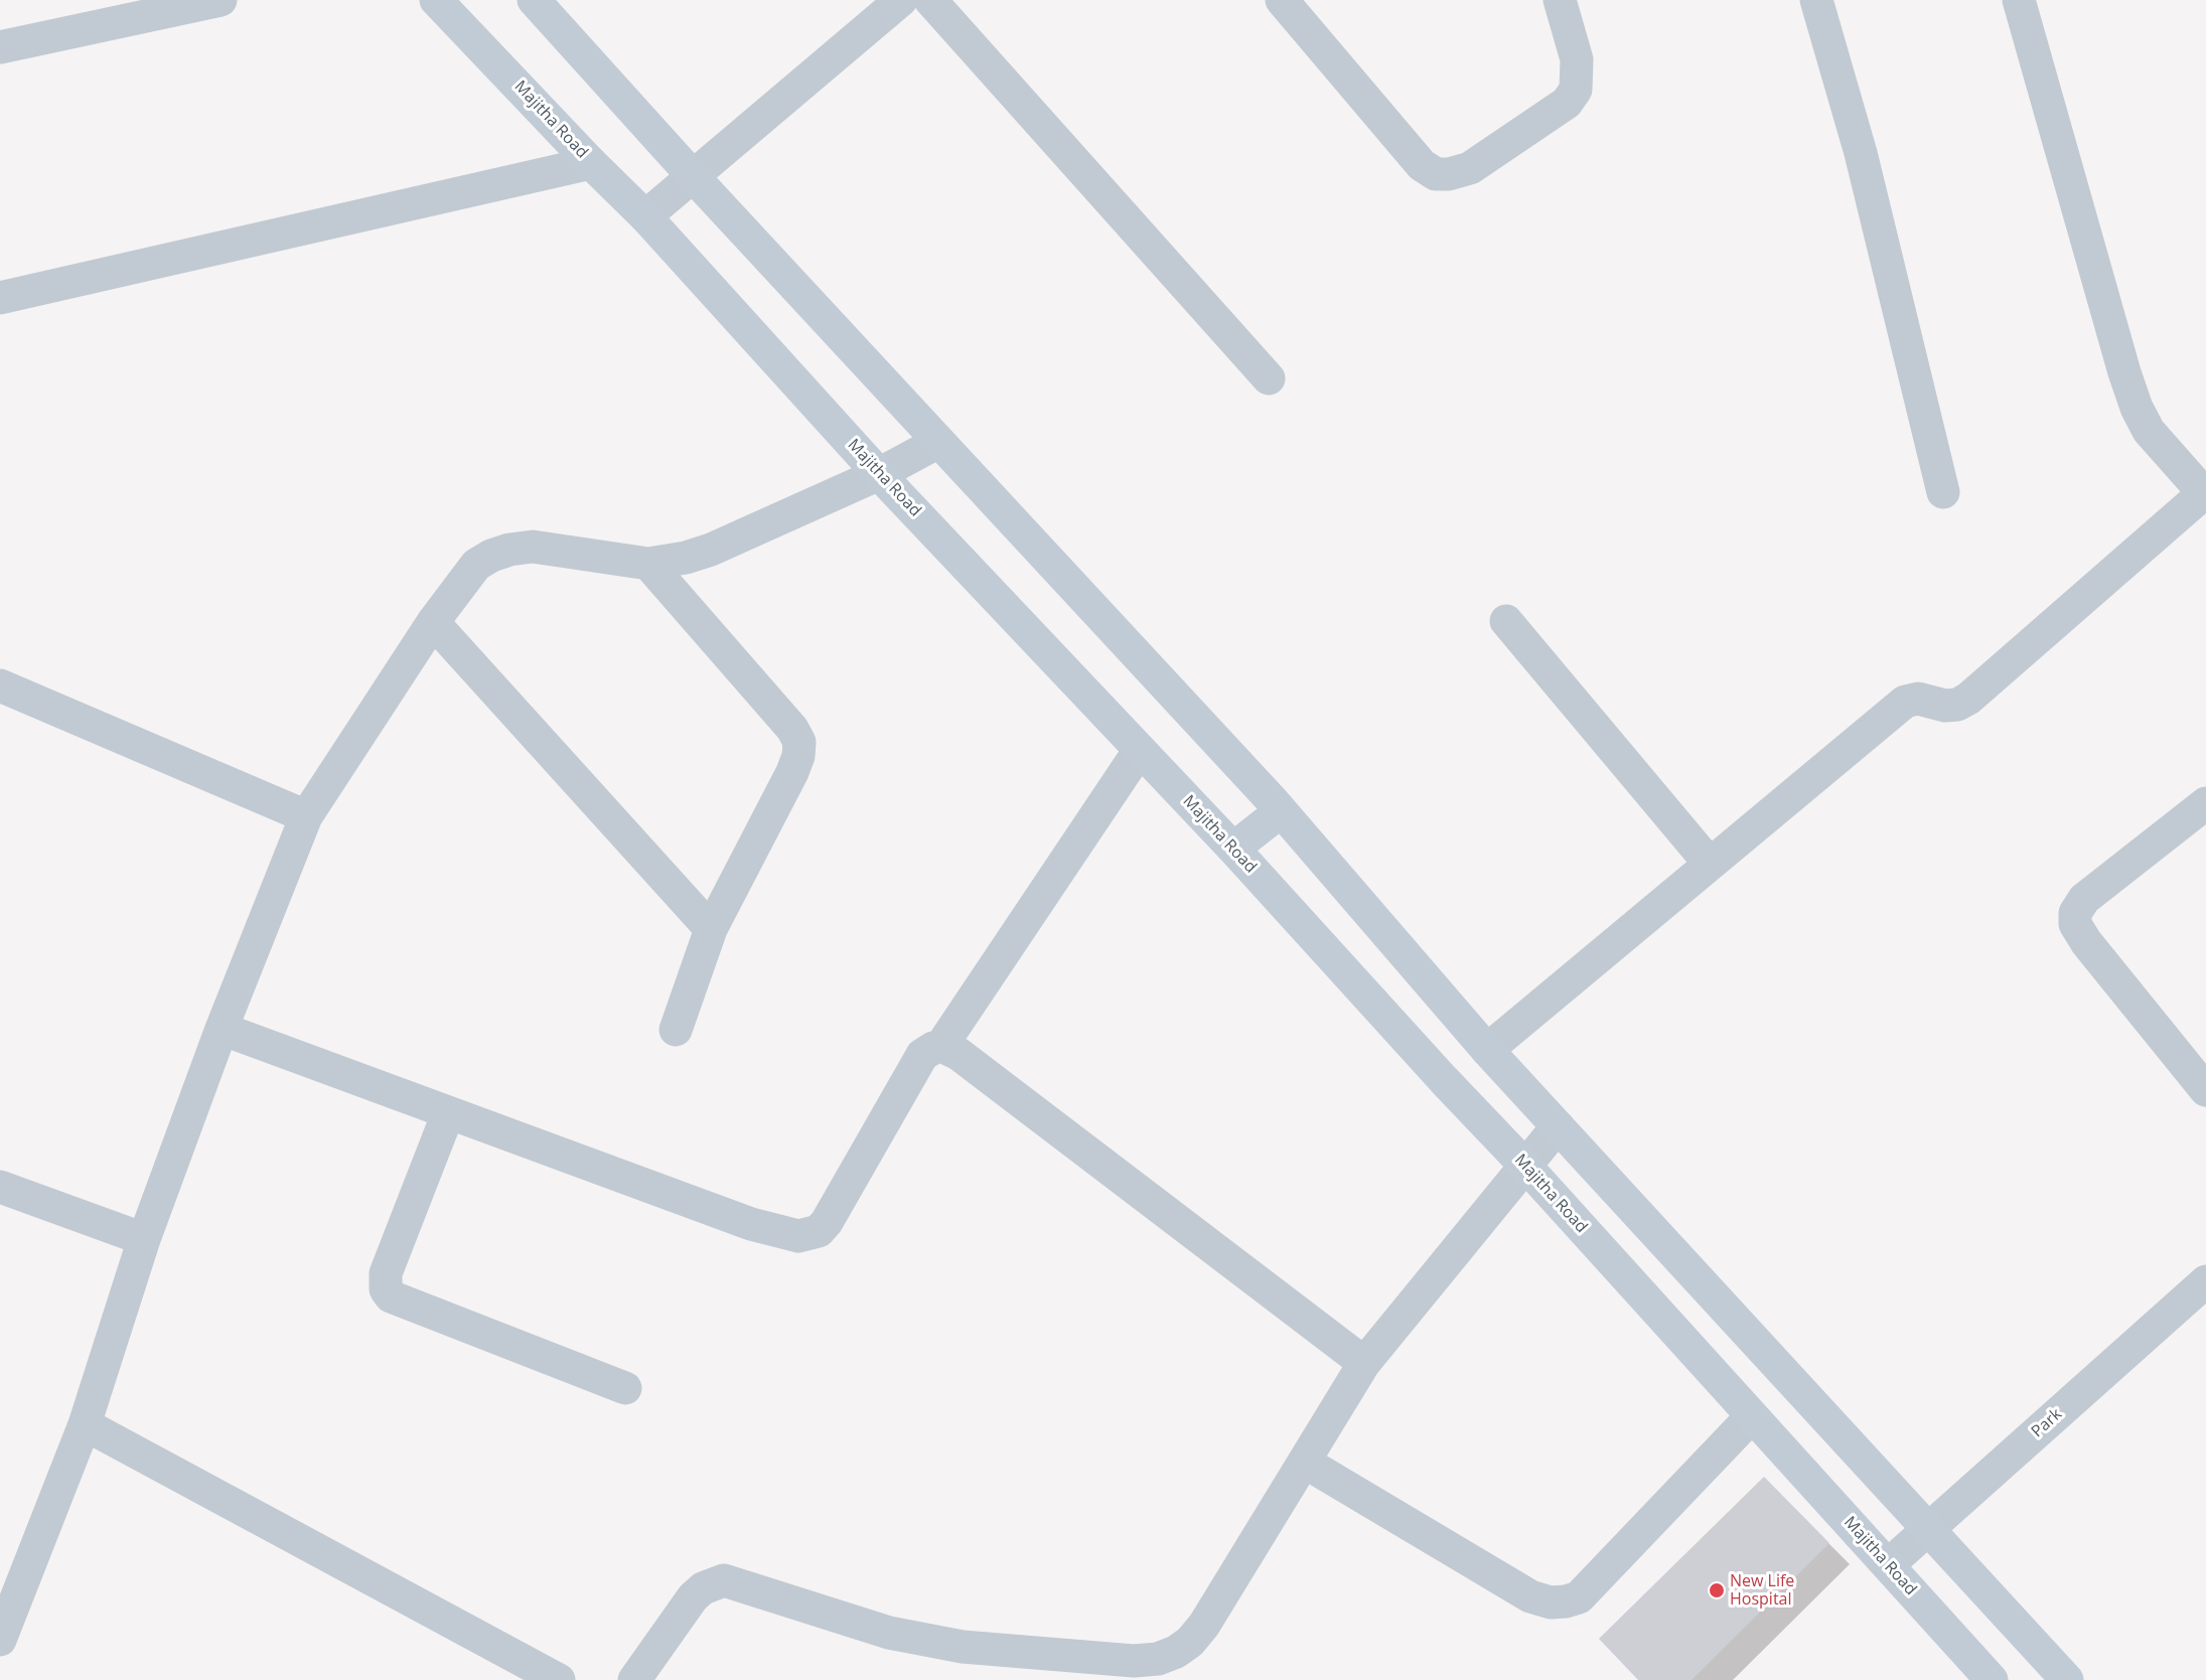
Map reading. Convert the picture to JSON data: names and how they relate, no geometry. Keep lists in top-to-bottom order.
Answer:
{
  "streets": {
    "main road": ["Majitha Road"],
    "street": ["Park"]
  },
  "crossings": [
    ["Majitha Road", "Park"]
  ],
  "places": ["New Life Hospital"]
}
